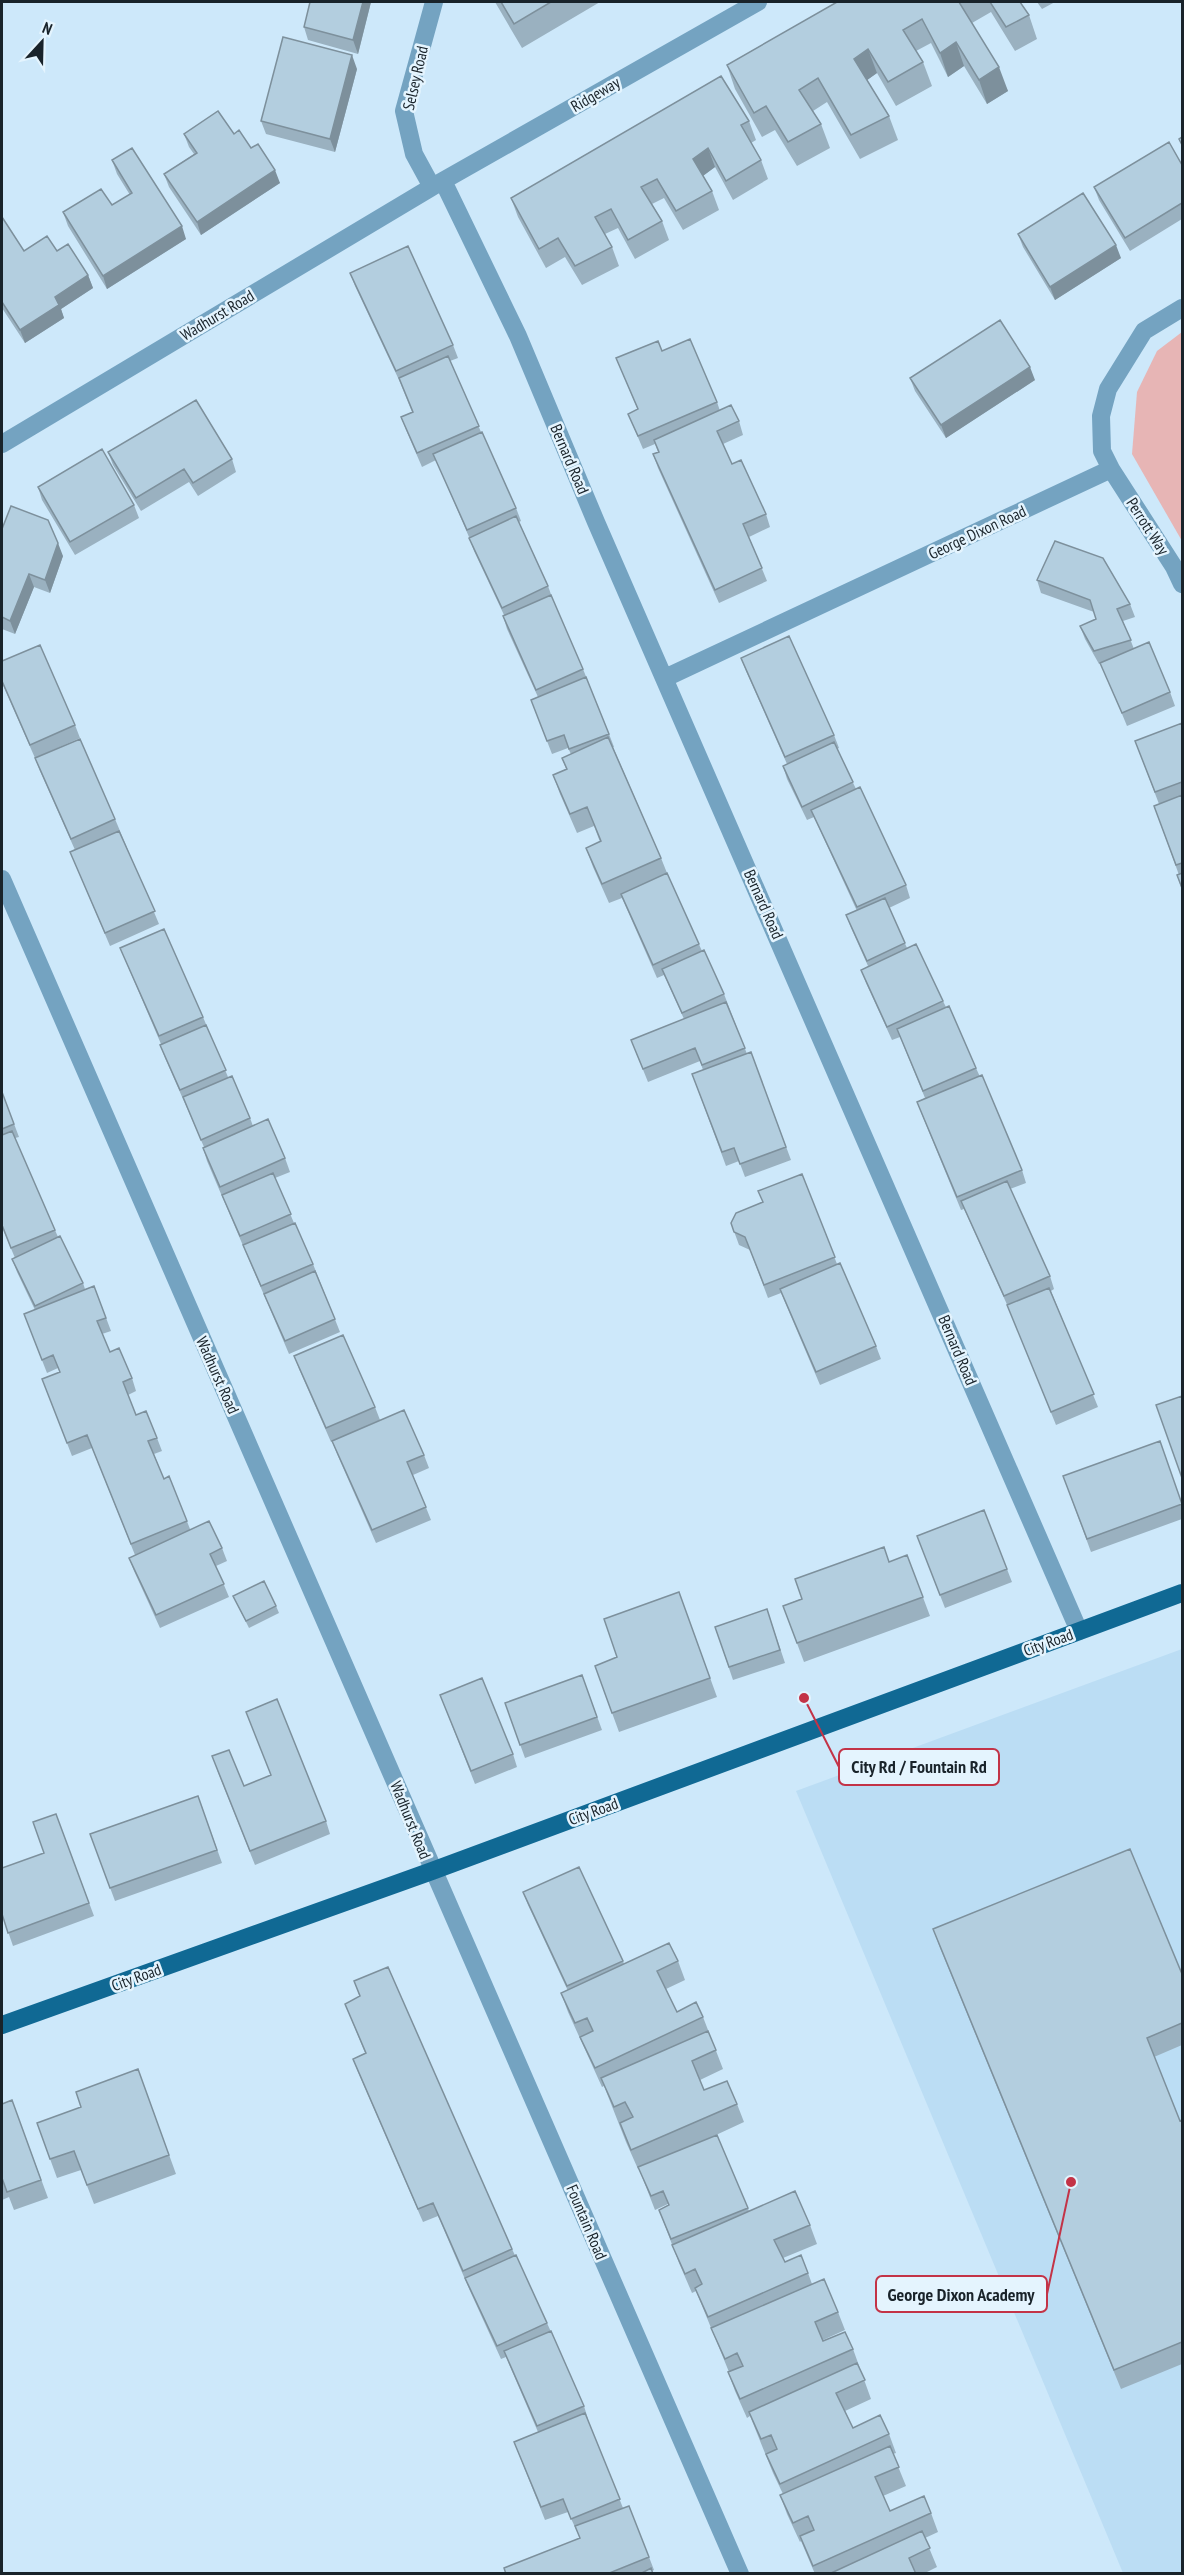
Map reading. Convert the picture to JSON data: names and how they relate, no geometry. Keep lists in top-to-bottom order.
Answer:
{
  "streets": {
    "main road": ["City Road"],
    "street": [
      "Selsey Road",
      "Ridgeway",
      "Wadhurst Road",
      "Bernard Road",
      "Perrott Way",
      "George Dixon Road",
      "Fountain Road"
    ]
  },
  "crossings": [
    ["Selsey Road", "Ridgeway"],
    ["Selsey Road", "Wadhurst Road"],
    ["Selsey Road", "Bernard Road"],
    ["Ridgeway", "Wadhurst Road"],
    ["Ridgeway", "Bernard Road"],
    ["Wadhurst Road", "Bernard Road"],
    ["Wadhurst Road", "City Road"],
    ["Wadhurst Road", "Fountain Road"],
    ["Bernard Road", "George Dixon Road"],
    ["Bernard Road", "City Road"],
    ["Perrott Way", "George Dixon Road"],
    ["City Road", "Fountain Road"]
  ],
  "places": ["City Rd / Fountain Rd", "George Dixon Academy"],
  "north": "top"
}
